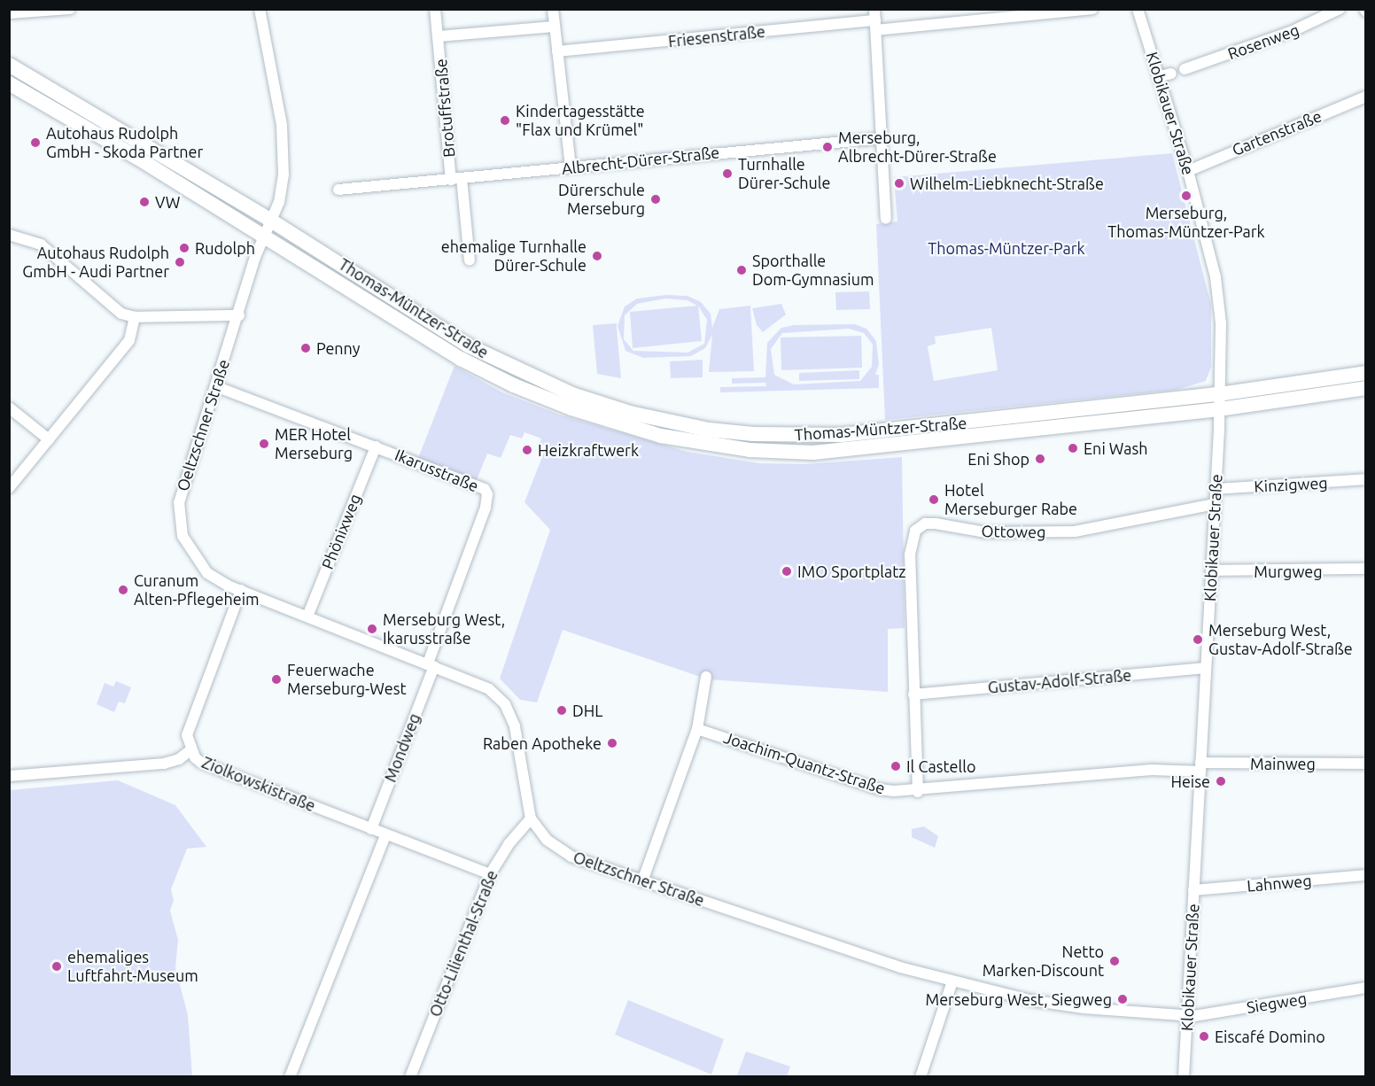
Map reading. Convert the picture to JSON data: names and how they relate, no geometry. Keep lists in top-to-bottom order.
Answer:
{
  "streets": {
    "main road": ["Thomas-Müntzer-Straße"],
    "street": [
      "Friesenstraße",
      "Rosenweg",
      "Brotuffstraße",
      "Klobikauer Straße",
      "Gartenstraße",
      "Albrecht-Dürer-Straße",
      "Oeltzschner Straße",
      "Ikarusstraße",
      "Kinzigweg",
      "Phönixweg",
      "Ottoweg",
      "Murgweg",
      "Gustav-Adolf-Straße",
      "Mondweg",
      "Joachim-Quantz-Straße",
      "Mainweg",
      "Ziolkowskistraße",
      "Lahnweg",
      "Otto-Lilienthal-Straße",
      "Siegweg"
    ]
  },
  "crossings": [
    ["Brotuffstraße", "Albrecht-Dürer-Straße"],
    ["Klobikauer Straße", "Gartenstraße"],
    ["Klobikauer Straße", "Thomas-Müntzer-Straße"],
    ["Klobikauer Straße", "Oeltzschner Straße"],
    ["Klobikauer Straße", "Kinzigweg"],
    ["Klobikauer Straße", "Ottoweg"],
    ["Klobikauer Straße", "Murgweg"],
    ["Klobikauer Straße", "Gustav-Adolf-Straße"],
    ["Klobikauer Straße", "Joachim-Quantz-Straße"],
    ["Klobikauer Straße", "Mainweg"],
    ["Klobikauer Straße", "Lahnweg"],
    ["Klobikauer Straße", "Siegweg"],
    ["Thomas-Müntzer-Straße", "Oeltzschner Straße"],
    ["Oeltzschner Straße", "Ikarusstraße"],
    ["Oeltzschner Straße", "Phönixweg"],
    ["Oeltzschner Straße", "Mondweg"],
    ["Oeltzschner Straße", "Ziolkowskistraße"],
    ["Oeltzschner Straße", "Otto-Lilienthal-Straße"],
    ["Oeltzschner Straße", "Siegweg"],
    ["Ikarusstraße", "Phönixweg"],
    ["Ikarusstraße", "Mondweg"],
    ["Ottoweg", "Gustav-Adolf-Straße"],
    ["Ottoweg", "Joachim-Quantz-Straße"],
    ["Mondweg", "Ziolkowskistraße"],
    ["Joachim-Quantz-Straße", "Mainweg"],
    ["Ziolkowskistraße", "Otto-Lilienthal-Straße"]
  ],
  "parks": ["Thomas-Müntzer-Park"],
  "places": [
    "Kindertagesstätte \"Flax und Krümel\"",
    "Autohaus Rudolph GmbH - Skoda Partner",
    "Merseburg, Albrecht-Dürer-Straße",
    "Turnhalle Dürer-Schule",
    "Wilhelm-Liebknecht-Straße",
    "Merseburg, Thomas-Müntzer-Park",
    "Dürerschule Merseburg",
    "VW",
    "Rudolph",
    "ehemalige Turnhalle Dürer-Schule",
    "Autohaus Rudolph GmbH - Audi Partner",
    "Sporthalle Dom-Gymnasium",
    "Penny",
    "MER Hotel Merseburg",
    "Eni Wash",
    "Heizkraftwerk",
    "Eni Shop",
    "Hotel Merseburger Rabe",
    "IMO Sportplatz",
    "Curanum Alten-Pflegeheim",
    "Merseburg West, Ikarusstraße",
    "Merseburg West, Gustav-Adolf-Straße",
    "Feuerwache Merseburg-West",
    "DHL",
    "Raben Apotheke",
    "Il Castello",
    "Heise",
    "Netto Marken-Discount",
    "ehemaliges Luftfahrt-Museum",
    "Merseburg West, Siegweg",
    "Eiscafé Domino"
  ]
}
